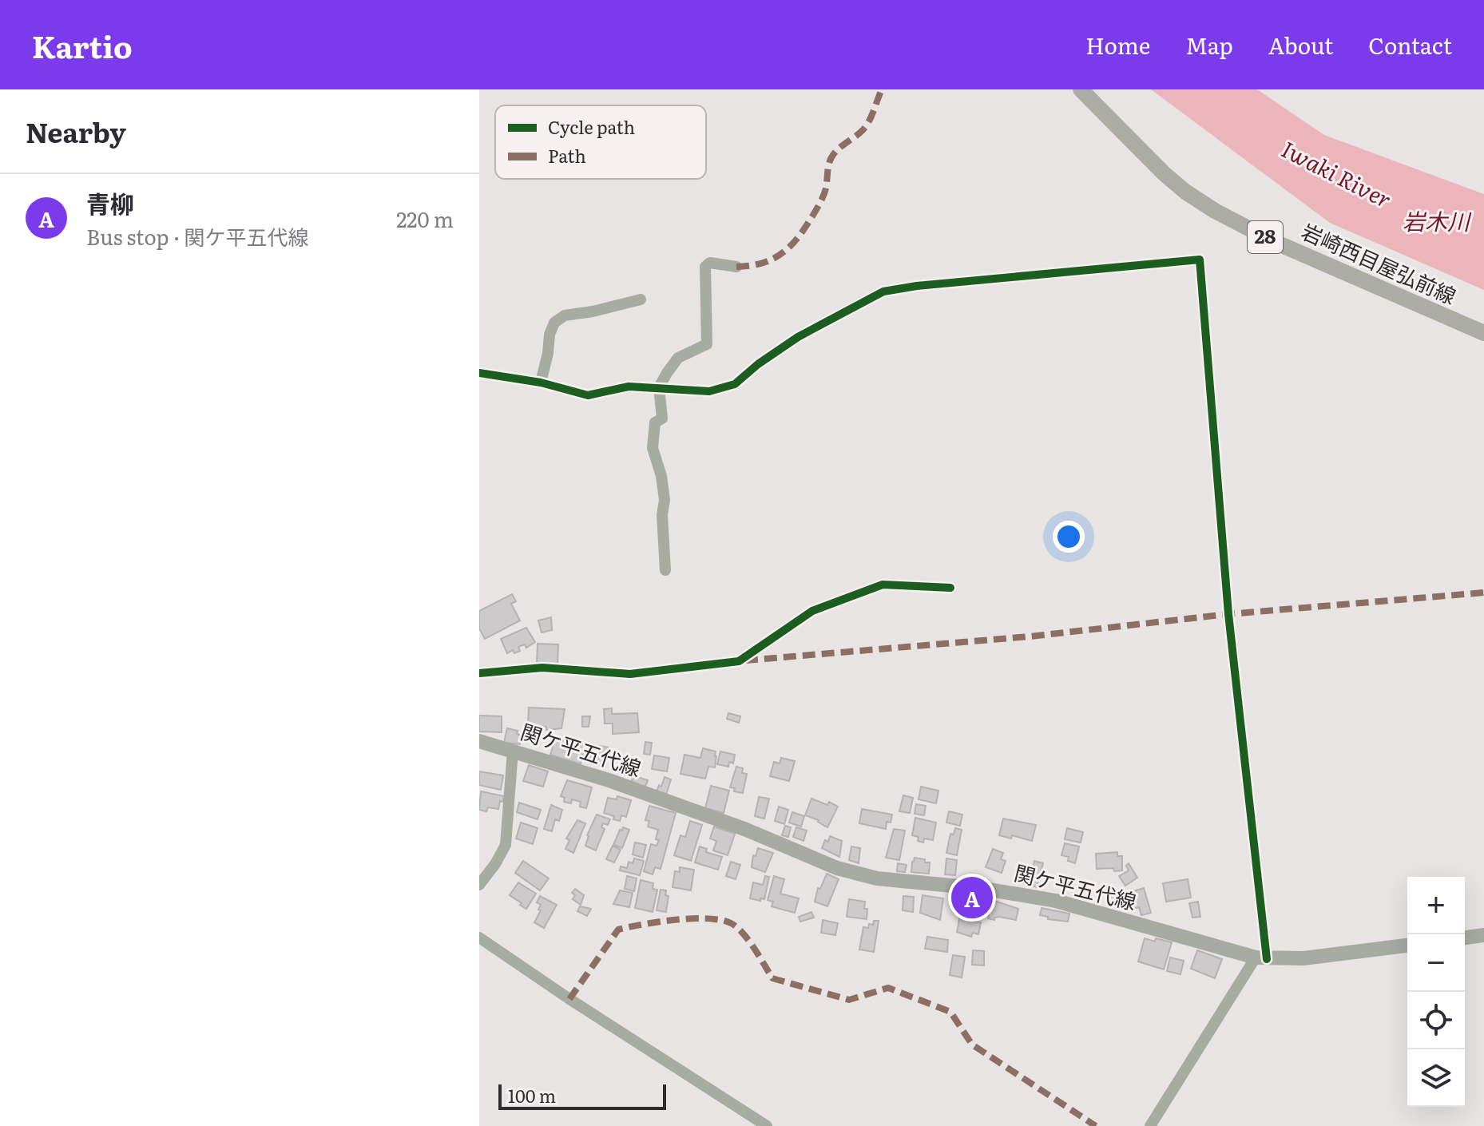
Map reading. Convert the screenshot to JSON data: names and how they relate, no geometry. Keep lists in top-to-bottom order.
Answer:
{
  "streets": {
    "main road": ["28", "岩崎西目屋弘前線", "関ケ平五代線"]
  },
  "water": ["Iwaki River", "岩木川"],
  "legend": ["Cycle path", "Path"],
  "scale_bar": "100 m",
  "page": {
    "header": "Kartio",
    "nav": [
      "Home",
      "Map",
      "About",
      "Contact"
    ],
    "heading": "Nearby",
    "list": [
      {
        "mark": "A",
        "name": "青柳",
        "note": "Bus stop · 関ケ平五代線",
        "value": "220 m"
      }
    ],
    "pins": "A",
    "map_buttons": ["+", "−"],
    "scale": "100 m"
  }
}
